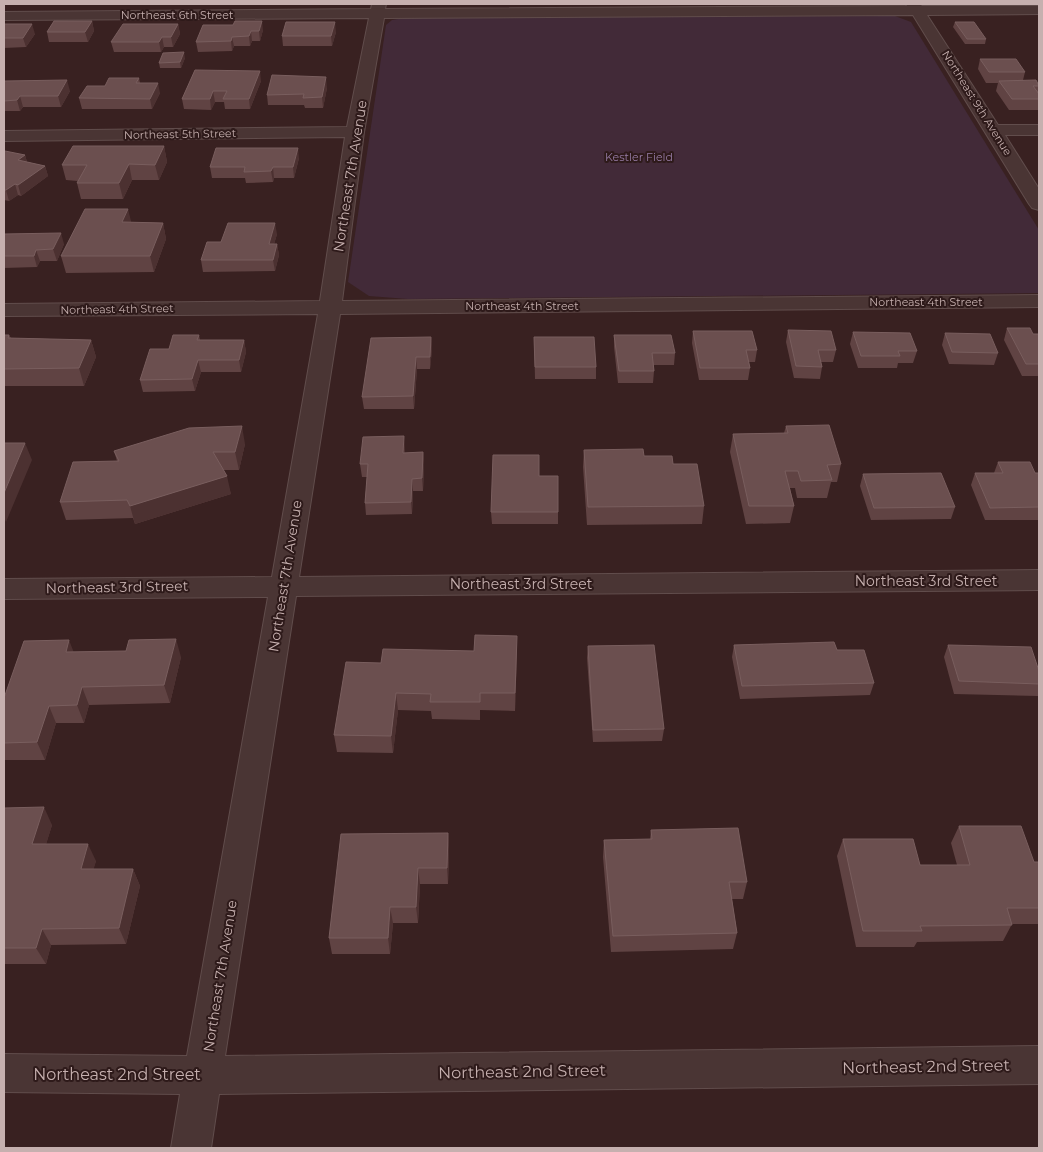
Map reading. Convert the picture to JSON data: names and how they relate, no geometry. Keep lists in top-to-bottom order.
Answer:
{
  "streets": {
    "street": [
      "Northeast 6th Street",
      "Northeast 9th Avenue",
      "Northeast 5th Street",
      "Northeast 7th Avenue",
      "Northeast 4th Street",
      "Northeast 3rd Street",
      "Northeast 2nd Street"
    ]
  },
  "crossings": [
    ["Northeast 6th Street", "Northeast 9th Avenue"],
    ["Northeast 6th Street", "Northeast 7th Avenue"],
    ["Northeast 5th Street", "Northeast 7th Avenue"],
    ["Northeast 7th Avenue", "Northeast 4th Street"],
    ["Northeast 7th Avenue", "Northeast 3rd Street"],
    ["Northeast 7th Avenue", "Northeast 2nd Street"]
  ],
  "parks": ["Kestler Field"]
}
